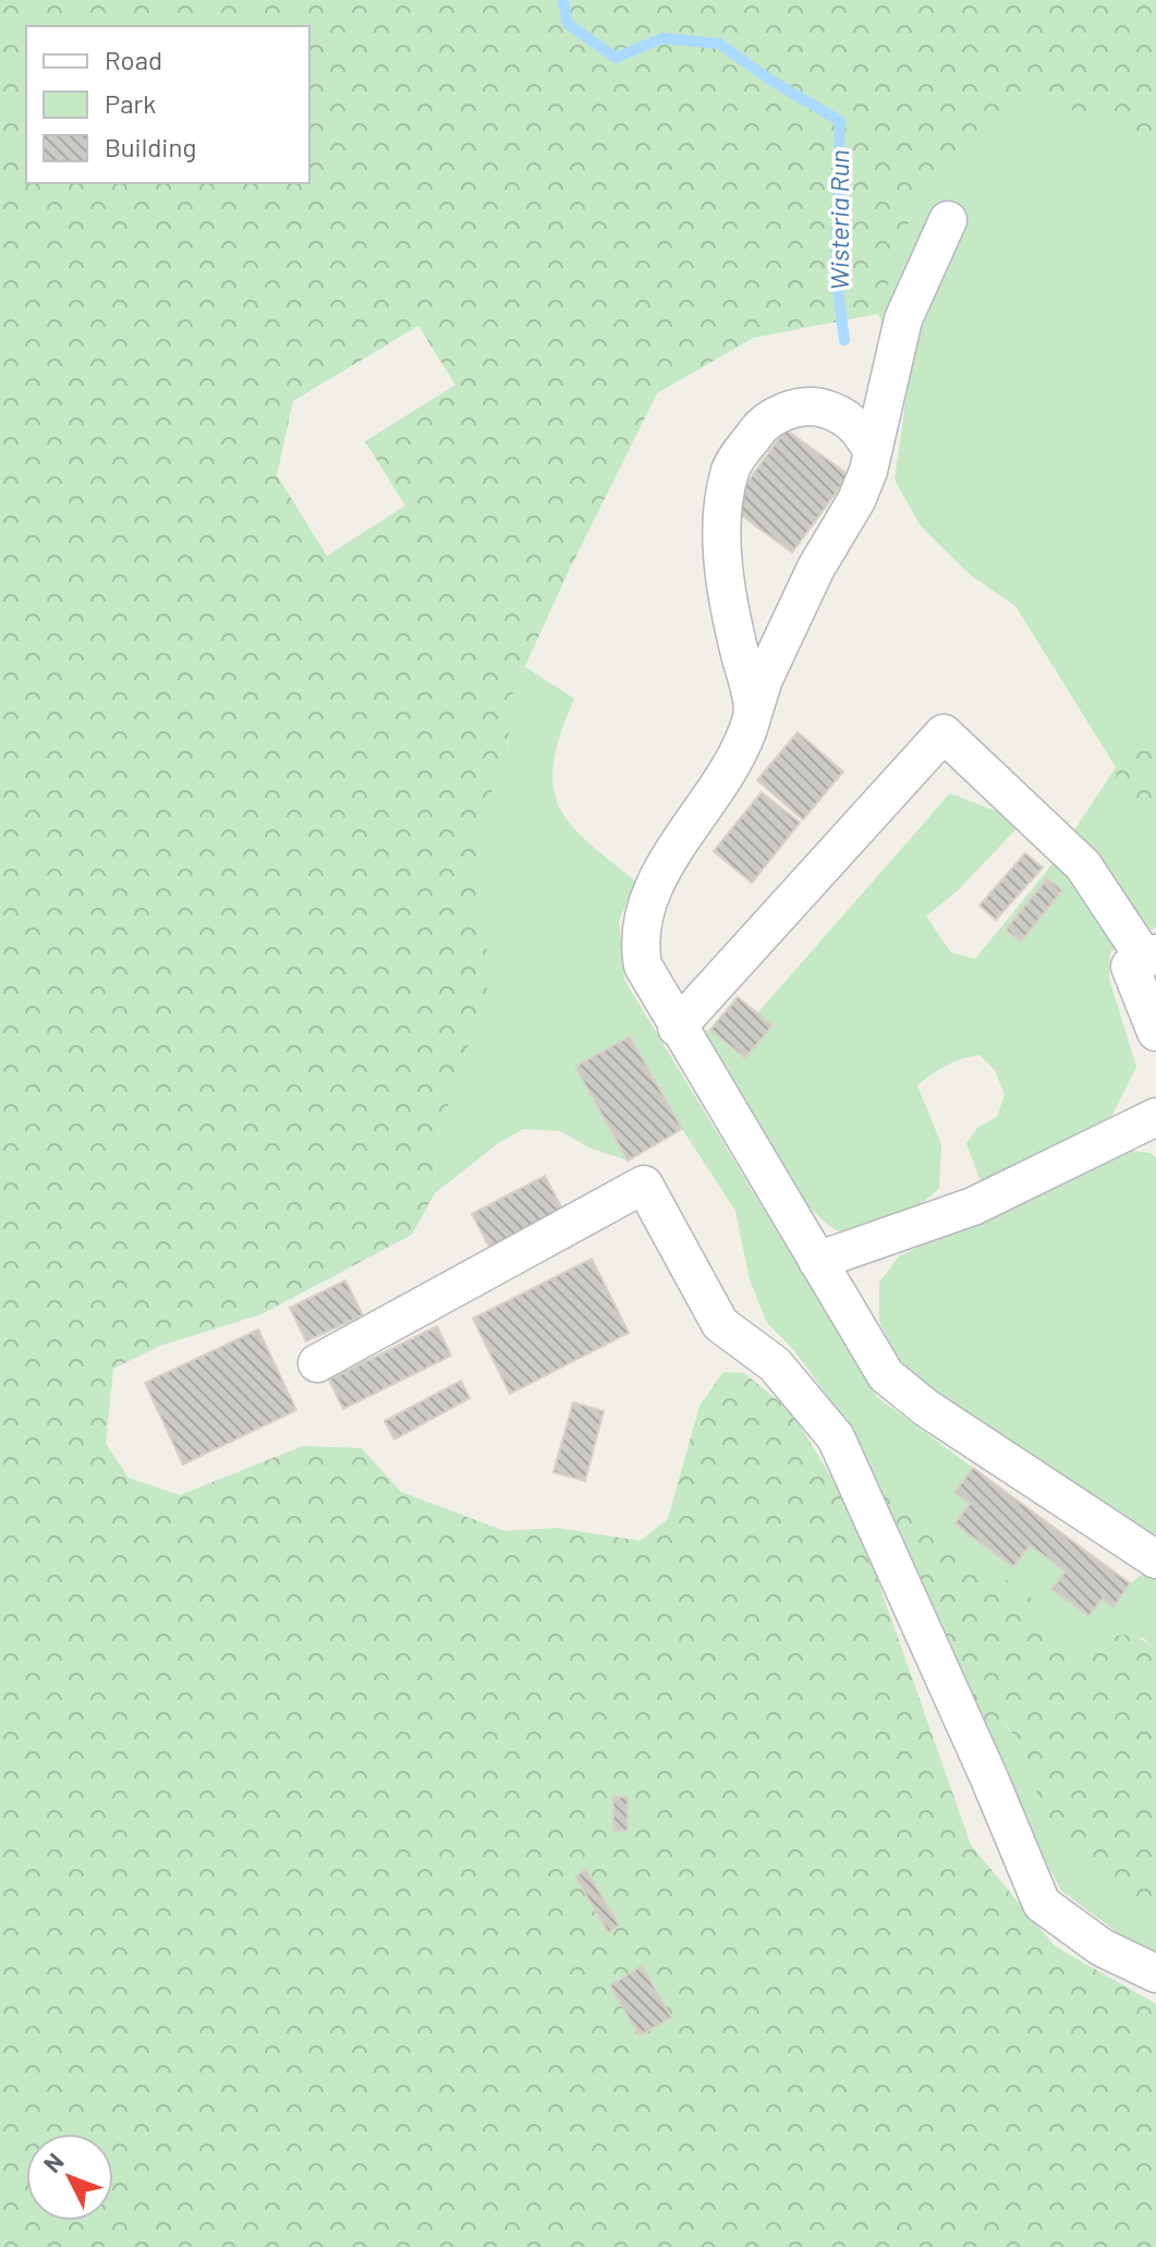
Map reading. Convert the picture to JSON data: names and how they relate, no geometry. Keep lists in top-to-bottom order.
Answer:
{
  "water": ["Wisteria Run"],
  "legend": ["Road", "Park", "Building"],
  "north": "top left"
}
